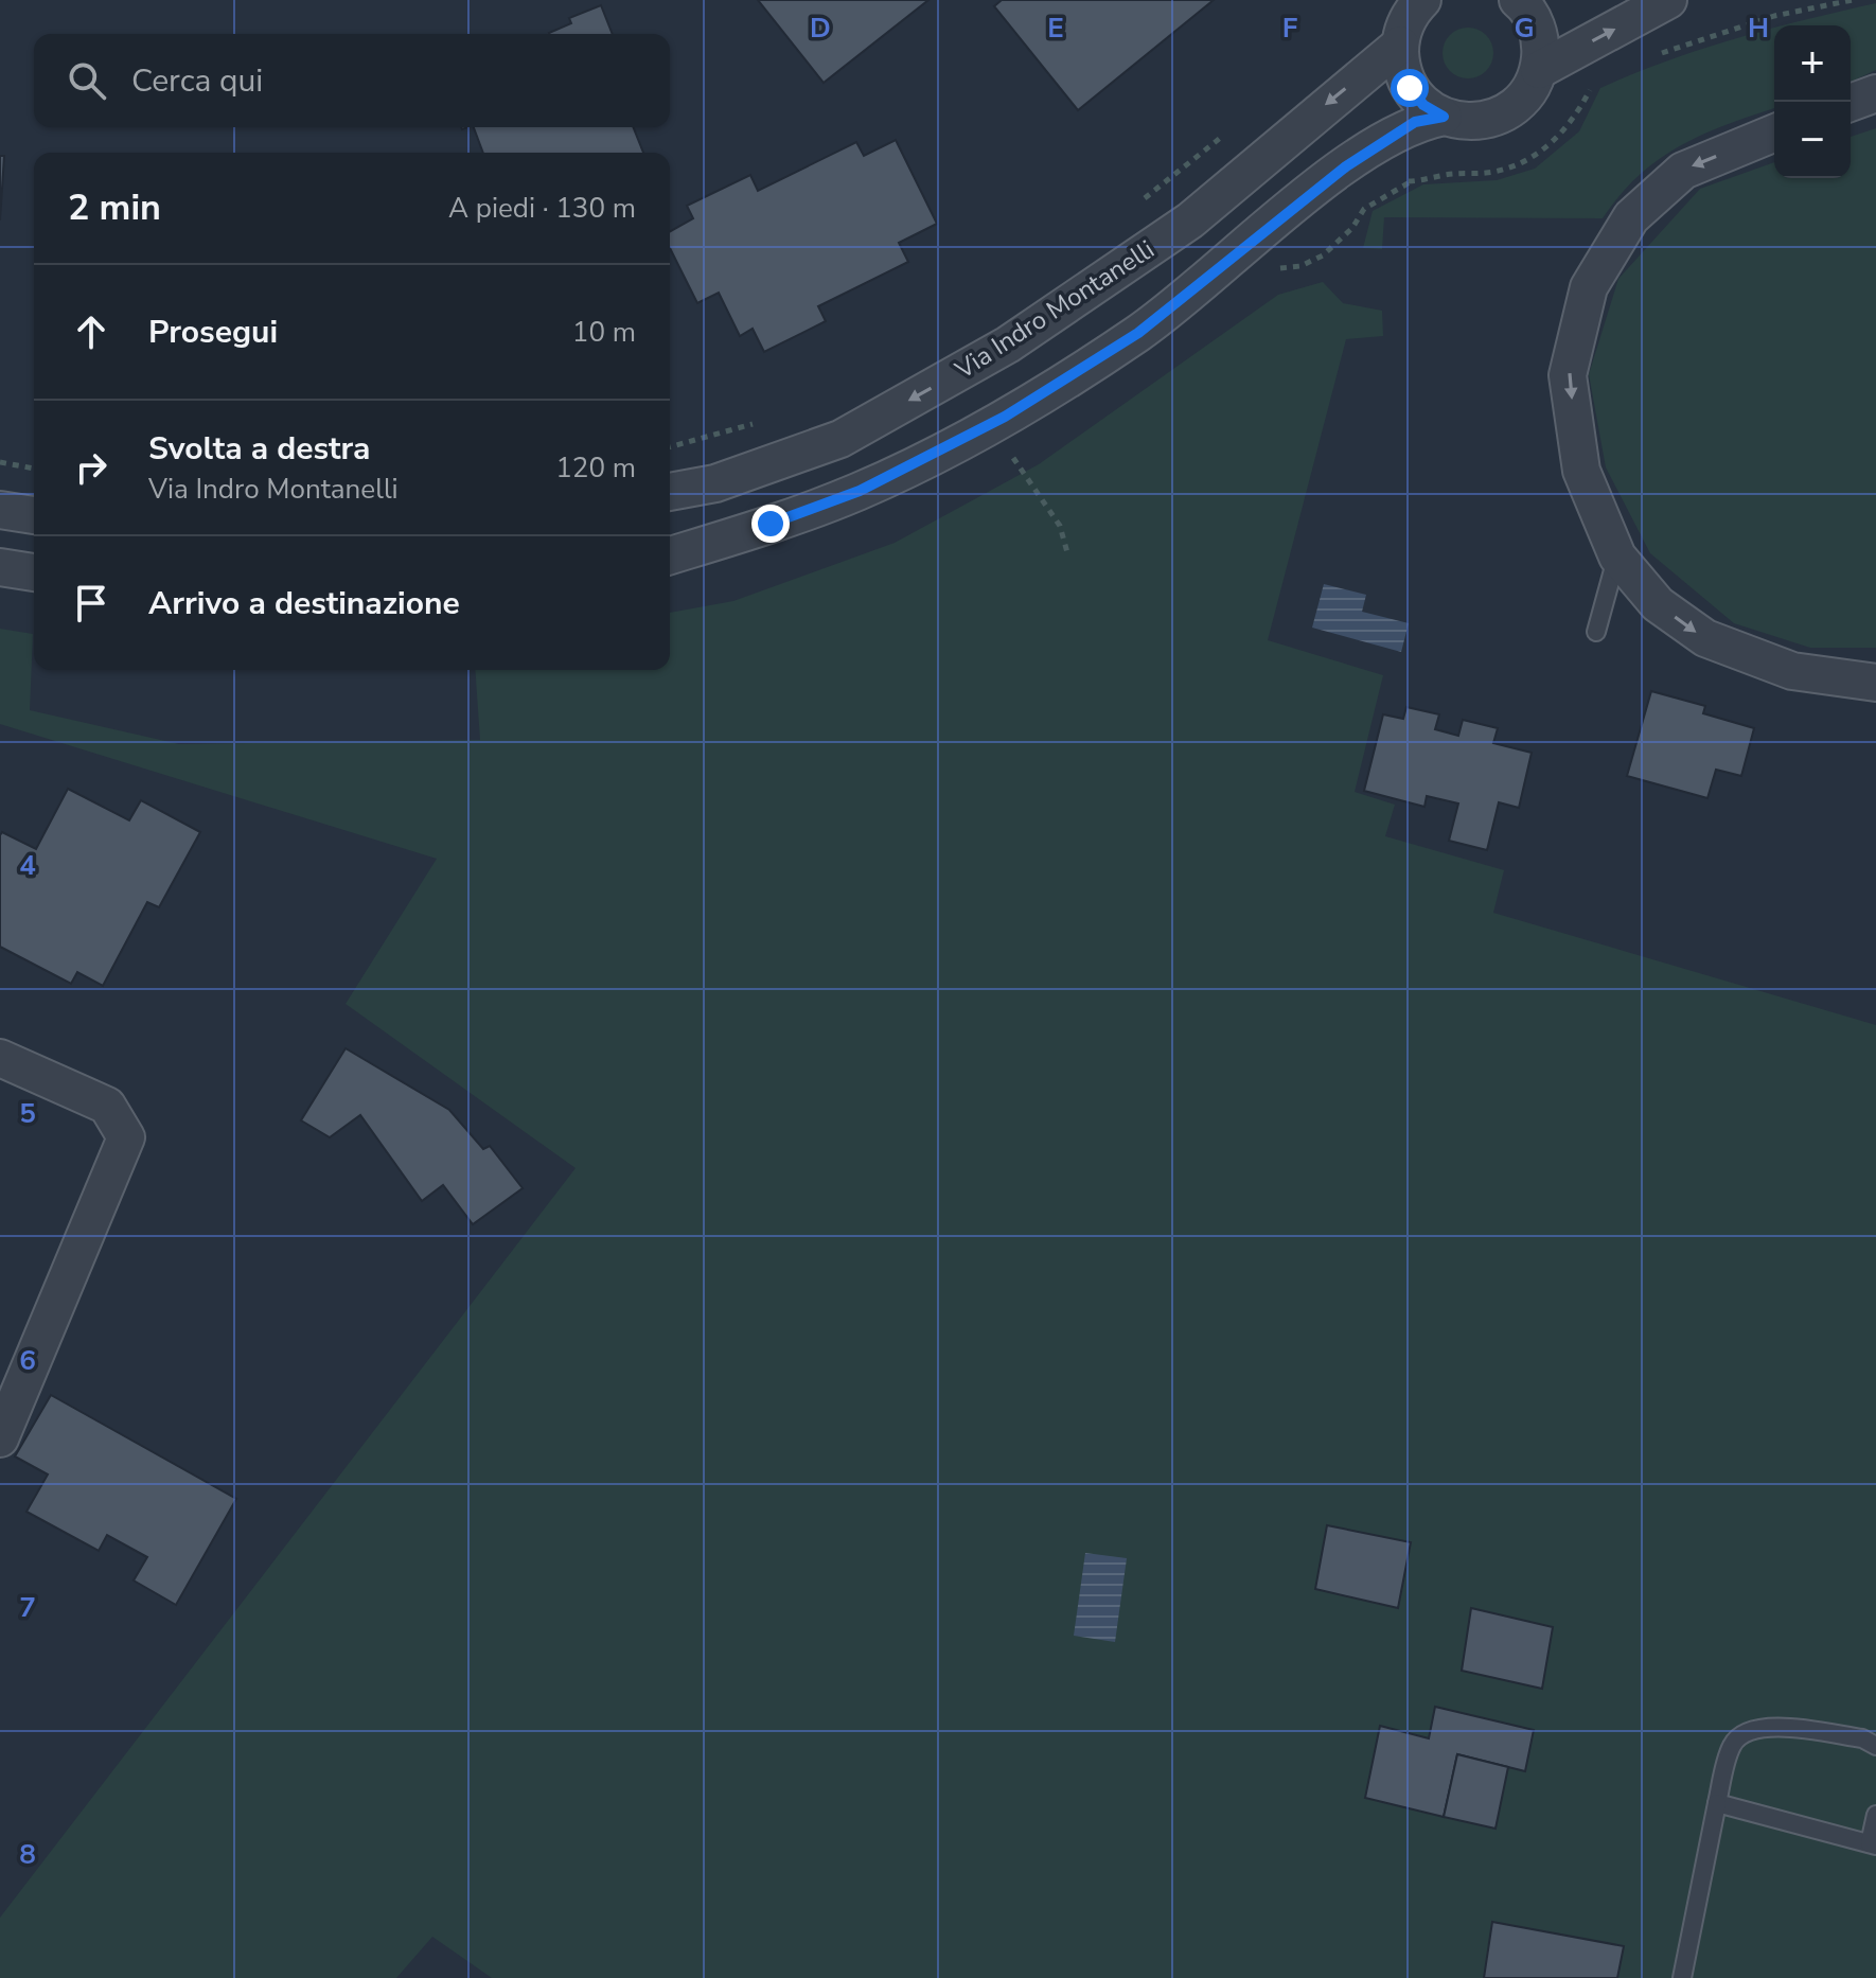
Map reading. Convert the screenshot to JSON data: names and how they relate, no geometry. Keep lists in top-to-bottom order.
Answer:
{
  "streets": {
    "street": ["Via Indro Montanelli"]
  },
  "page": {
    "map_buttons": ["+", "−"],
    "search": "Cerca qui",
    "heading": ["2 min", "A piedi · 130 m"],
    "list": [
      ["Prosegui", "10 m"],
      ["Svolta a destra", "Via Indro Montanelli", "120 m"],
      "Arrivo a destinazione"
    ]
  },
  "grid": {
    "columns": [
      "D",
      "E",
      "F",
      "G",
      "H"
    ],
    "rows": [
      "4",
      "5",
      "6",
      "7",
      "8"
    ]
  }
}
